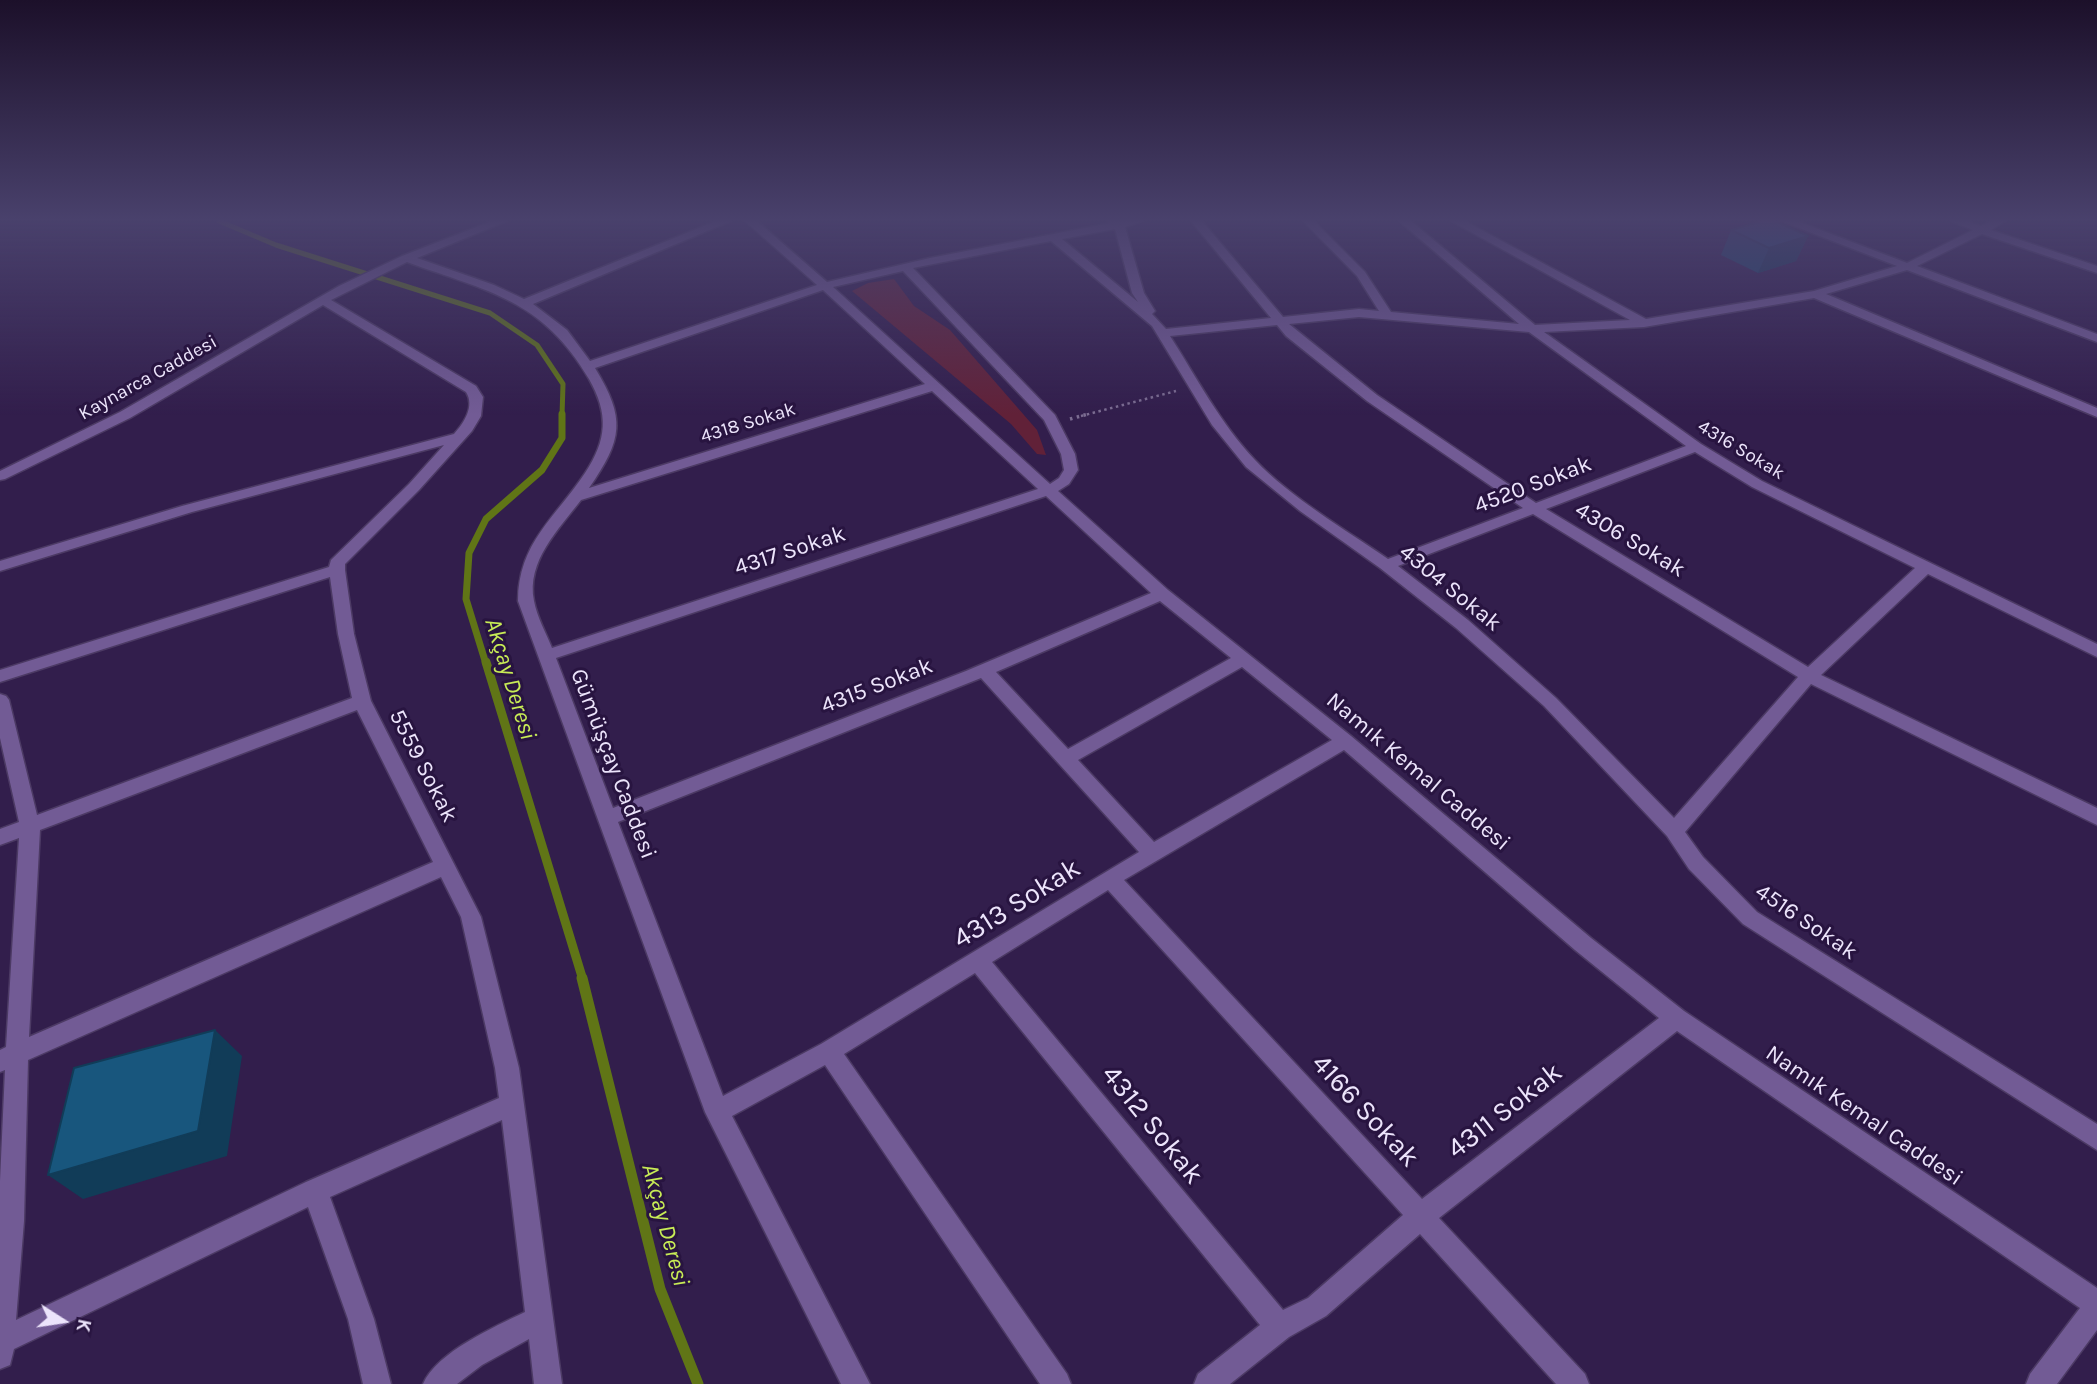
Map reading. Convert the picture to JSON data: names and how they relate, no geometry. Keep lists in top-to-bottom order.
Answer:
{
  "streets": {
    "street": [
      "Kaynarca Caddesi",
      "4318 Sokak",
      "4316 Sokak",
      "4520 Sokak",
      "4306 Sokak",
      "4317 Sokak",
      "4304 Sokak",
      "4315 Sokak",
      "Gümüşçay Caddesi",
      "5559 Sokak",
      "Namık Kemal Caddesi",
      "4313 Sokak",
      "4516 Sokak",
      "4166 Sokak",
      "4311 Sokak",
      "4312 Sokak"
    ]
  },
  "crossings": [
    ["4318 Sokak", "Gümüşçay Caddesi"],
    ["4318 Sokak", "Namık Kemal Caddesi"],
    ["4316 Sokak", "4520 Sokak"],
    ["4520 Sokak", "4306 Sokak"],
    ["4520 Sokak", "4304 Sokak"],
    ["4317 Sokak", "Gümüşçay Caddesi"],
    ["4317 Sokak", "Namık Kemal Caddesi"],
    ["4304 Sokak", "4516 Sokak"],
    ["4315 Sokak", "Gümüşçay Caddesi"],
    ["4315 Sokak", "Namık Kemal Caddesi"],
    ["Gümüşçay Caddesi", "4313 Sokak"],
    ["Namık Kemal Caddesi", "4313 Sokak"],
    ["Namık Kemal Caddesi", "4311 Sokak"],
    ["4313 Sokak", "4166 Sokak"],
    ["4313 Sokak", "4312 Sokak"],
    ["4166 Sokak", "4311 Sokak"],
    ["4311 Sokak", "4312 Sokak"]
  ],
  "water": ["Akçay Deresi"],
  "north": "right"
}
